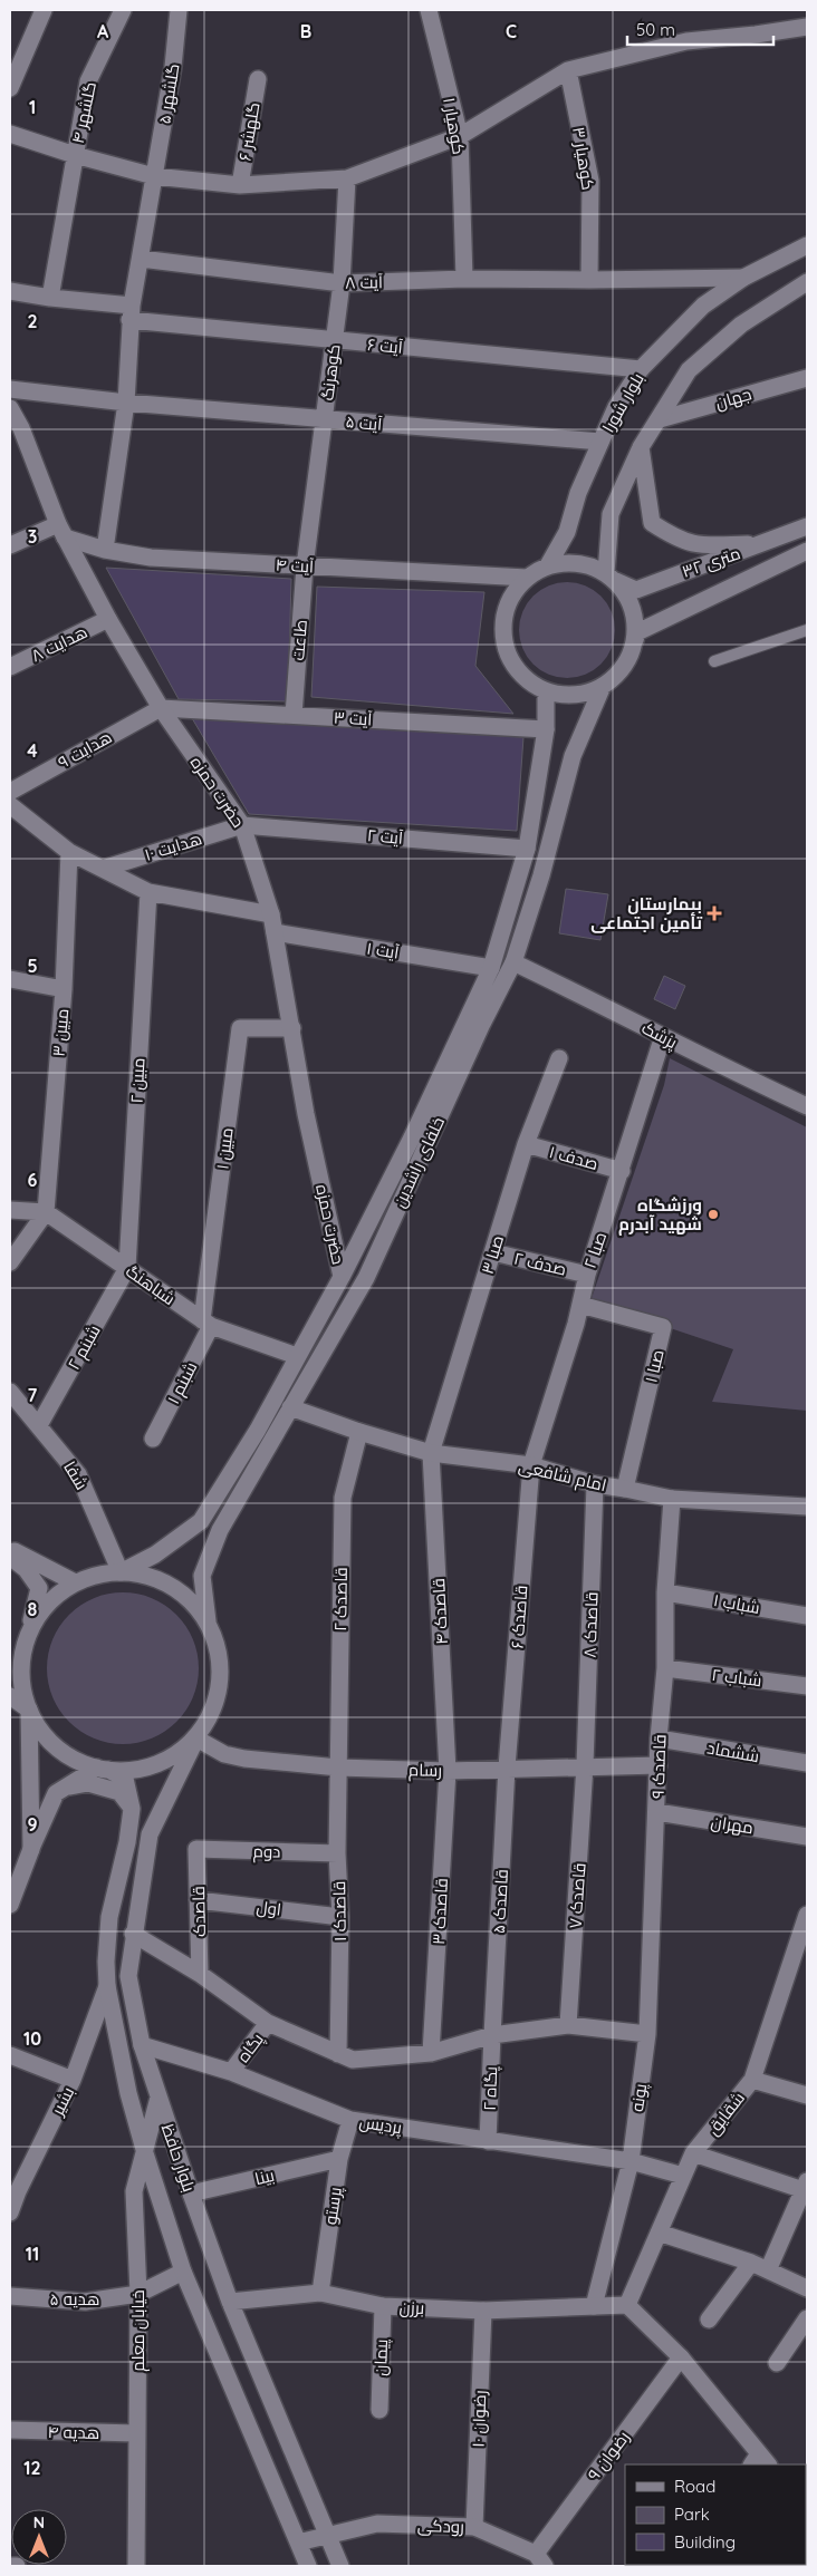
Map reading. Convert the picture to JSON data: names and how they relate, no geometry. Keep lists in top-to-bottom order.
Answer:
{
  "streets": {
    "street": [
      "گلشهر ۵",
      "گلشهر ۴",
      "کوهیار ۱",
      "گلهشر ۶",
      "کوهیار ۳",
      "آیت ۸",
      "آیت ۶",
      "کوهرنگ",
      "جهان",
      "بلوار شورا",
      "آیت ۵",
      "۳۲ متری",
      "آیت ۴",
      "طاعت",
      "هدایت ۸",
      "آیت ۳",
      "هدایت ۹",
      "حضرت حمزه",
      "آیت ۲",
      "هدایت ۱۰",
      "آیت ۱",
      "مبین ۳",
      "پزشک",
      "مبین ۲",
      "مبین ۱",
      "صدف ۱",
      "خلفای راشدین",
      "صبا ۲",
      "صبا ۳",
      "صدف ۲",
      "شباهنگ",
      "شبنم ۲",
      "صبا ۱",
      "شبنم ۱",
      "شفا",
      "امام شافعی",
      "قاصدک ۲",
      "شباب ۱",
      "قاصدک ۴",
      "قاصدک ۶",
      "قاصدک ۸",
      "شباب ۲",
      "ششماد",
      "قاصدک ۹",
      "رسام",
      "مهران",
      "دوم",
      "قاصدک ۷",
      "قاصدک ۵",
      "اول",
      "قاصدک",
      "قاصدک ۱",
      "قاصدک ۳",
      "پگاه",
      "پگاه ۲",
      "پونه",
      "بشیر",
      "شقایق",
      "پردیس",
      "بلوار حافظ",
      "بینا",
      "پرستو",
      "هدیه ۵",
      "برزن",
      "خیابان معلم",
      "پیمان",
      "رضوان ۱۰",
      "هدیه ۴",
      "رضوان ۹",
      "رودکی"
    ]
  },
  "crossings": [
    ["گلشهر ۵", "آیت ۸"],
    ["گلشهر ۵", "آیت ۶"],
    ["گلشهر ۵", "آیت ۵"],
    ["گلشهر ۵", "آیت ۴"],
    ["گلشهر ۴", "آیت ۶"],
    ["کوهیار ۱", "آیت ۸"],
    ["کوهیار ۳", "آیت ۸"],
    ["آیت ۸", "کوهرنگ"],
    ["آیت ۸", "بلوار شورا"],
    ["آیت ۶", "کوهرنگ"],
    ["آیت ۶", "بلوار شورا"],
    ["کوهرنگ", "آیت ۵"],
    ["کوهرنگ", "آیت ۴"],
    ["کوهرنگ", "طاعت"],
    ["بلوار شورا", "آیت ۵"],
    ["بلوار شورا", "۳۲ متری"],
    ["بلوار شورا", "آیت ۴"],
    ["بلوار شورا", "خلفای راشدین"],
    ["۳۲ متری", "آیت ۴"],
    ["۳۲ متری", "خلفای راشدین"],
    ["آیت ۴", "طاعت"],
    ["آیت ۴", "حضرت حمزه"],
    ["آیت ۴", "خلفای راشدین"],
    ["طاعت", "آیت ۳"],
    ["هدایت ۸", "حضرت حمزه"],
    ["آیت ۳", "هدایت ۹"],
    ["آیت ۳", "حضرت حمزه"],
    ["آیت ۳", "خلفای راشدین"],
    ["هدایت ۹", "حضرت حمزه"],
    ["حضرت حمزه", "آیت ۲"],
    ["حضرت حمزه", "هدایت ۱۰"],
    ["حضرت حمزه", "آیت ۱"],
    ["حضرت حمزه", "مبین ۱"],
    ["حضرت حمزه", "خلفای راشدین"],
    ["آیت ۲", "هدایت ۱۰"],
    ["آیت ۲", "خلفای راشدین"],
    ["آیت ۱", "خلفای راشدین"],
    ["مبین ۳", "شباهنگ"],
    ["پزشک", "خلفای راشدین"],
    ["پزشک", "صبا ۲"],
    ["مبین ۲", "شباهنگ"],
    ["مبین ۲", "شبنم ۲"],
    ["مبین ۱", "شباهنگ"],
    ["مبین ۱", "شبنم ۱"],
    ["صدف ۱", "صبا ۲"],
    ["صدف ۱", "صبا ۳"],
    ["خلفای راشدین", "شباهنگ"],
    ["خلفای راشدین", "شفا"],
    ["خلفای راشدین", "امام شافعی"],
    ["خلفای راشدین", "رسام"],
    ["خلفای راشدین", "بلوار حافظ"],
    ["صبا ۲", "صدف ۲"],
    ["صبا ۲", "صبا ۱"],
    ["صبا ۲", "امام شافعی"],
    ["صبا ۲", "قاصدک ۶"],
    ["صبا ۳", "صدف ۲"],
    ["صبا ۳", "امام شافعی"],
    ["صبا ۳", "قاصدک ۴"],
    ["شباهنگ", "شبنم ۲"],
    ["شباهنگ", "شبنم ۱"],
    ["شبنم ۲", "شفا"],
    ["صبا ۱", "امام شافعی"],
    ["شفا", "رسام"],
    ["شفا", "بلوار حافظ"],
    ["امام شافعی", "قاصدک ۲"],
    ["امام شافعی", "قاصدک ۴"],
    ["امام شافعی", "قاصدک ۶"],
    ["امام شافعی", "قاصدک ۸"],
    ["امام شافعی", "قاصدک ۹"],
    ["قاصدک ۲", "رسام"],
    ["قاصدک ۲", "قاصدک ۱"],
    ["شباب ۱", "قاصدک ۹"],
    ["قاصدک ۴", "رسام"],
    ["قاصدک ۴", "قاصدک ۳"],
    ["قاصدک ۶", "رسام"],
    ["قاصدک ۶", "قاصدک ۵"],
    ["قاصدک ۸", "رسام"],
    ["قاصدک ۸", "قاصدک ۷"],
    ["شباب ۲", "قاصدک ۹"],
    ["ششماد", "قاصدک ۹"],
    ["قاصدک ۹", "رسام"],
    ["قاصدک ۹", "مهران"],
    ["قاصدک ۹", "پونه"],
    ["رسام", "قاصدک ۷"],
    ["رسام", "قاصدک ۵"],
    ["رسام", "قاصدک ۱"],
    ["رسام", "قاصدک ۳"],
    ["رسام", "بلوار حافظ"],
    ["دوم", "قاصدک"],
    ["دوم", "قاصدک ۱"],
    ["قاصدک ۵", "پگاه ۲"],
    ["اول", "قاصدک"],
    ["اول", "قاصدک ۱"],
    ["پگاه", "پردیس"],
    ["پگاه ۲", "پردیس"],
    ["پونه", "پردیس"],
    ["پونه", "برزن"],
    ["بشیر", "بلوار حافظ"],
    ["شقایق", "پردیس"],
    ["شقایق", "برزن"],
    ["پردیس", "بلوار حافظ"],
    ["پردیس", "پرستو"],
    ["بلوار حافظ", "بینا"],
    ["بلوار حافظ", "هدیه ۵"],
    ["بلوار حافظ", "برزن"],
    ["بلوار حافظ", "خیابان معلم"],
    ["بلوار حافظ", "رودکی"],
    ["بینا", "پرستو"],
    ["پرستو", "برزن"],
    ["هدیه ۵", "خیابان معلم"],
    ["برزن", "پیمان"],
    ["برزن", "رضوان ۱۰"],
    ["خیابان معلم", "هدیه ۴"],
    ["رضوان ۱۰", "رودکی"],
    ["رضوان ۹", "رودکی"]
  ],
  "places": {
    "health": ["بیمارستان تأمین اجتماعی"],
    "other": ["ورزشگاه شهید آبدرم"]
  },
  "legend": ["Road", "Park", "Building"],
  "scale_bar": "50 m",
  "north": "top",
  "grid": {
    "columns": ["A", "B", "C"],
    "rows": [
      "1",
      "2",
      "3",
      "4",
      "5",
      "6",
      "7",
      "8",
      "9",
      "10",
      "11",
      "12"
    ]
  }
}
